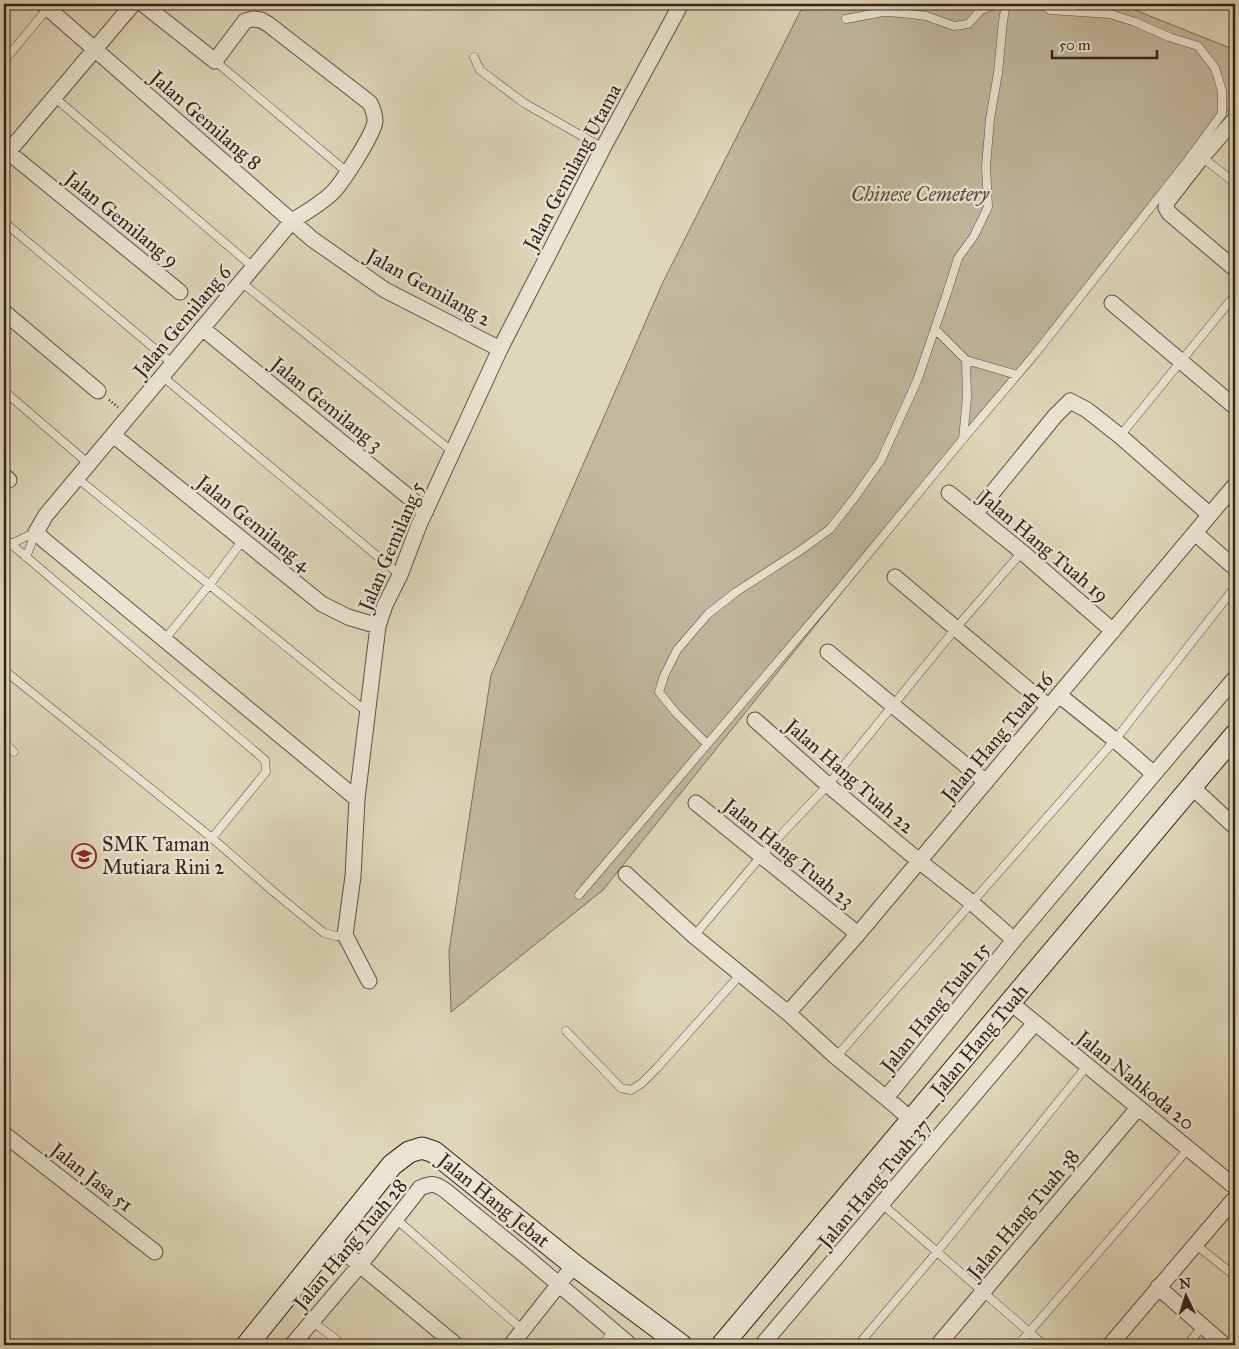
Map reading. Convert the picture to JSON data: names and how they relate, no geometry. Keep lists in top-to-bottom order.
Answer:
{
  "streets": {
    "street": [
      "Jalan Gemilang 8",
      "Jalan Gemilang Utama",
      "Jalan Gemilang 9",
      "Jalan Gemilang 2",
      "Jalan Gemilang 6",
      "Jalan Gemilang 3",
      "Jalan Gemilang 4",
      "Jalan Gemilang 5",
      "Jalan Hang Tuah 19",
      "Jalan Hang Tuah 16",
      "Jalan Hang Tuah 22",
      "Jalan Hang Tuah 23",
      "Jalan Hang Tuah 15",
      "Jalan Hang Tuah",
      "Jalan Nahkoda 20",
      "Jalan Jasa 51",
      "Jalan Hang Tuah 37",
      "Jalan Hang Jebat",
      "Jalan Hang Tuah 38",
      "Jalan Hang Tuah 28"
    ]
  },
  "crossings": [
    ["Jalan Gemilang 8", "Jalan Gemilang 2"],
    ["Jalan Gemilang 8", "Jalan Gemilang 6"],
    ["Jalan Gemilang Utama", "Jalan Gemilang 2"],
    ["Jalan Gemilang Utama", "Jalan Gemilang 5"],
    ["Jalan Gemilang 9", "Jalan Gemilang 6"],
    ["Jalan Gemilang 9", "Jalan Gemilang 3"],
    ["Jalan Gemilang 2", "Jalan Gemilang 6"],
    ["Jalan Gemilang 2", "Jalan Gemilang 5"],
    ["Jalan Gemilang 6", "Jalan Gemilang 3"],
    ["Jalan Gemilang 6", "Jalan Gemilang 4"],
    ["Jalan Gemilang 3", "Jalan Gemilang 5"],
    ["Jalan Gemilang 4", "Jalan Gemilang 5"],
    ["Jalan Hang Tuah 19", "Jalan Hang Tuah 16"],
    ["Jalan Hang Tuah 16", "Jalan Hang Tuah 22"],
    ["Jalan Hang Tuah 16", "Jalan Hang Tuah 23"],
    ["Jalan Hang Tuah 16", "Jalan Hang Tuah 15"],
    ["Jalan Hang Tuah 22", "Jalan Hang Tuah 15"],
    ["Jalan Hang Tuah", "Jalan Nahkoda 20"],
    ["Jalan Nahkoda 20", "Jalan Hang Tuah 37"],
    ["Jalan Nahkoda 20", "Jalan Hang Tuah 38"]
  ],
  "parks": ["Chinese Cemetery"],
  "places": {
    "school or university": ["SMK Taman Mutiara Rini 2"]
  },
  "scale_bar": "50 m",
  "north": "top"
}
